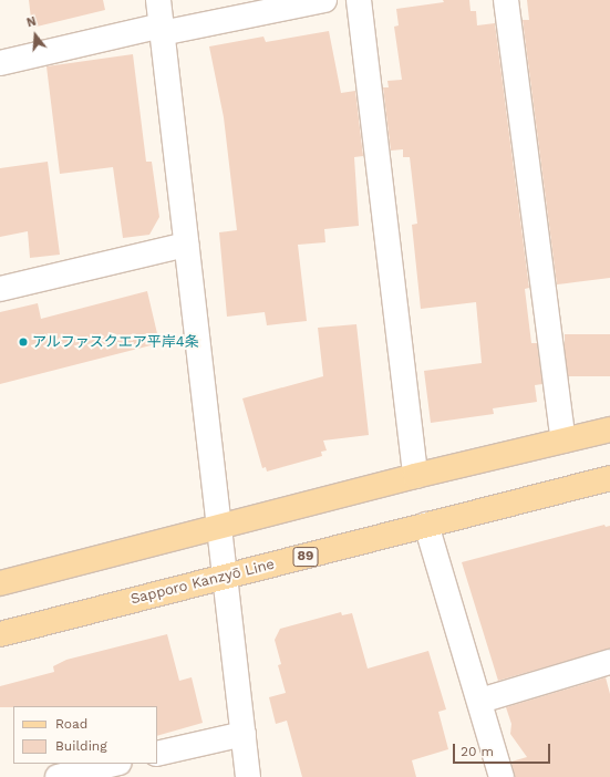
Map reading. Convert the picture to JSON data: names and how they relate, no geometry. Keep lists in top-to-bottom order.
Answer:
{
  "streets": {
    "main road": ["89", "Sapporo Kanzyō Line"]
  },
  "places": ["アルファスクエア平岸4条"],
  "legend": ["Road", "Building"],
  "scale_bar": "20 m",
  "north": "top"
}
